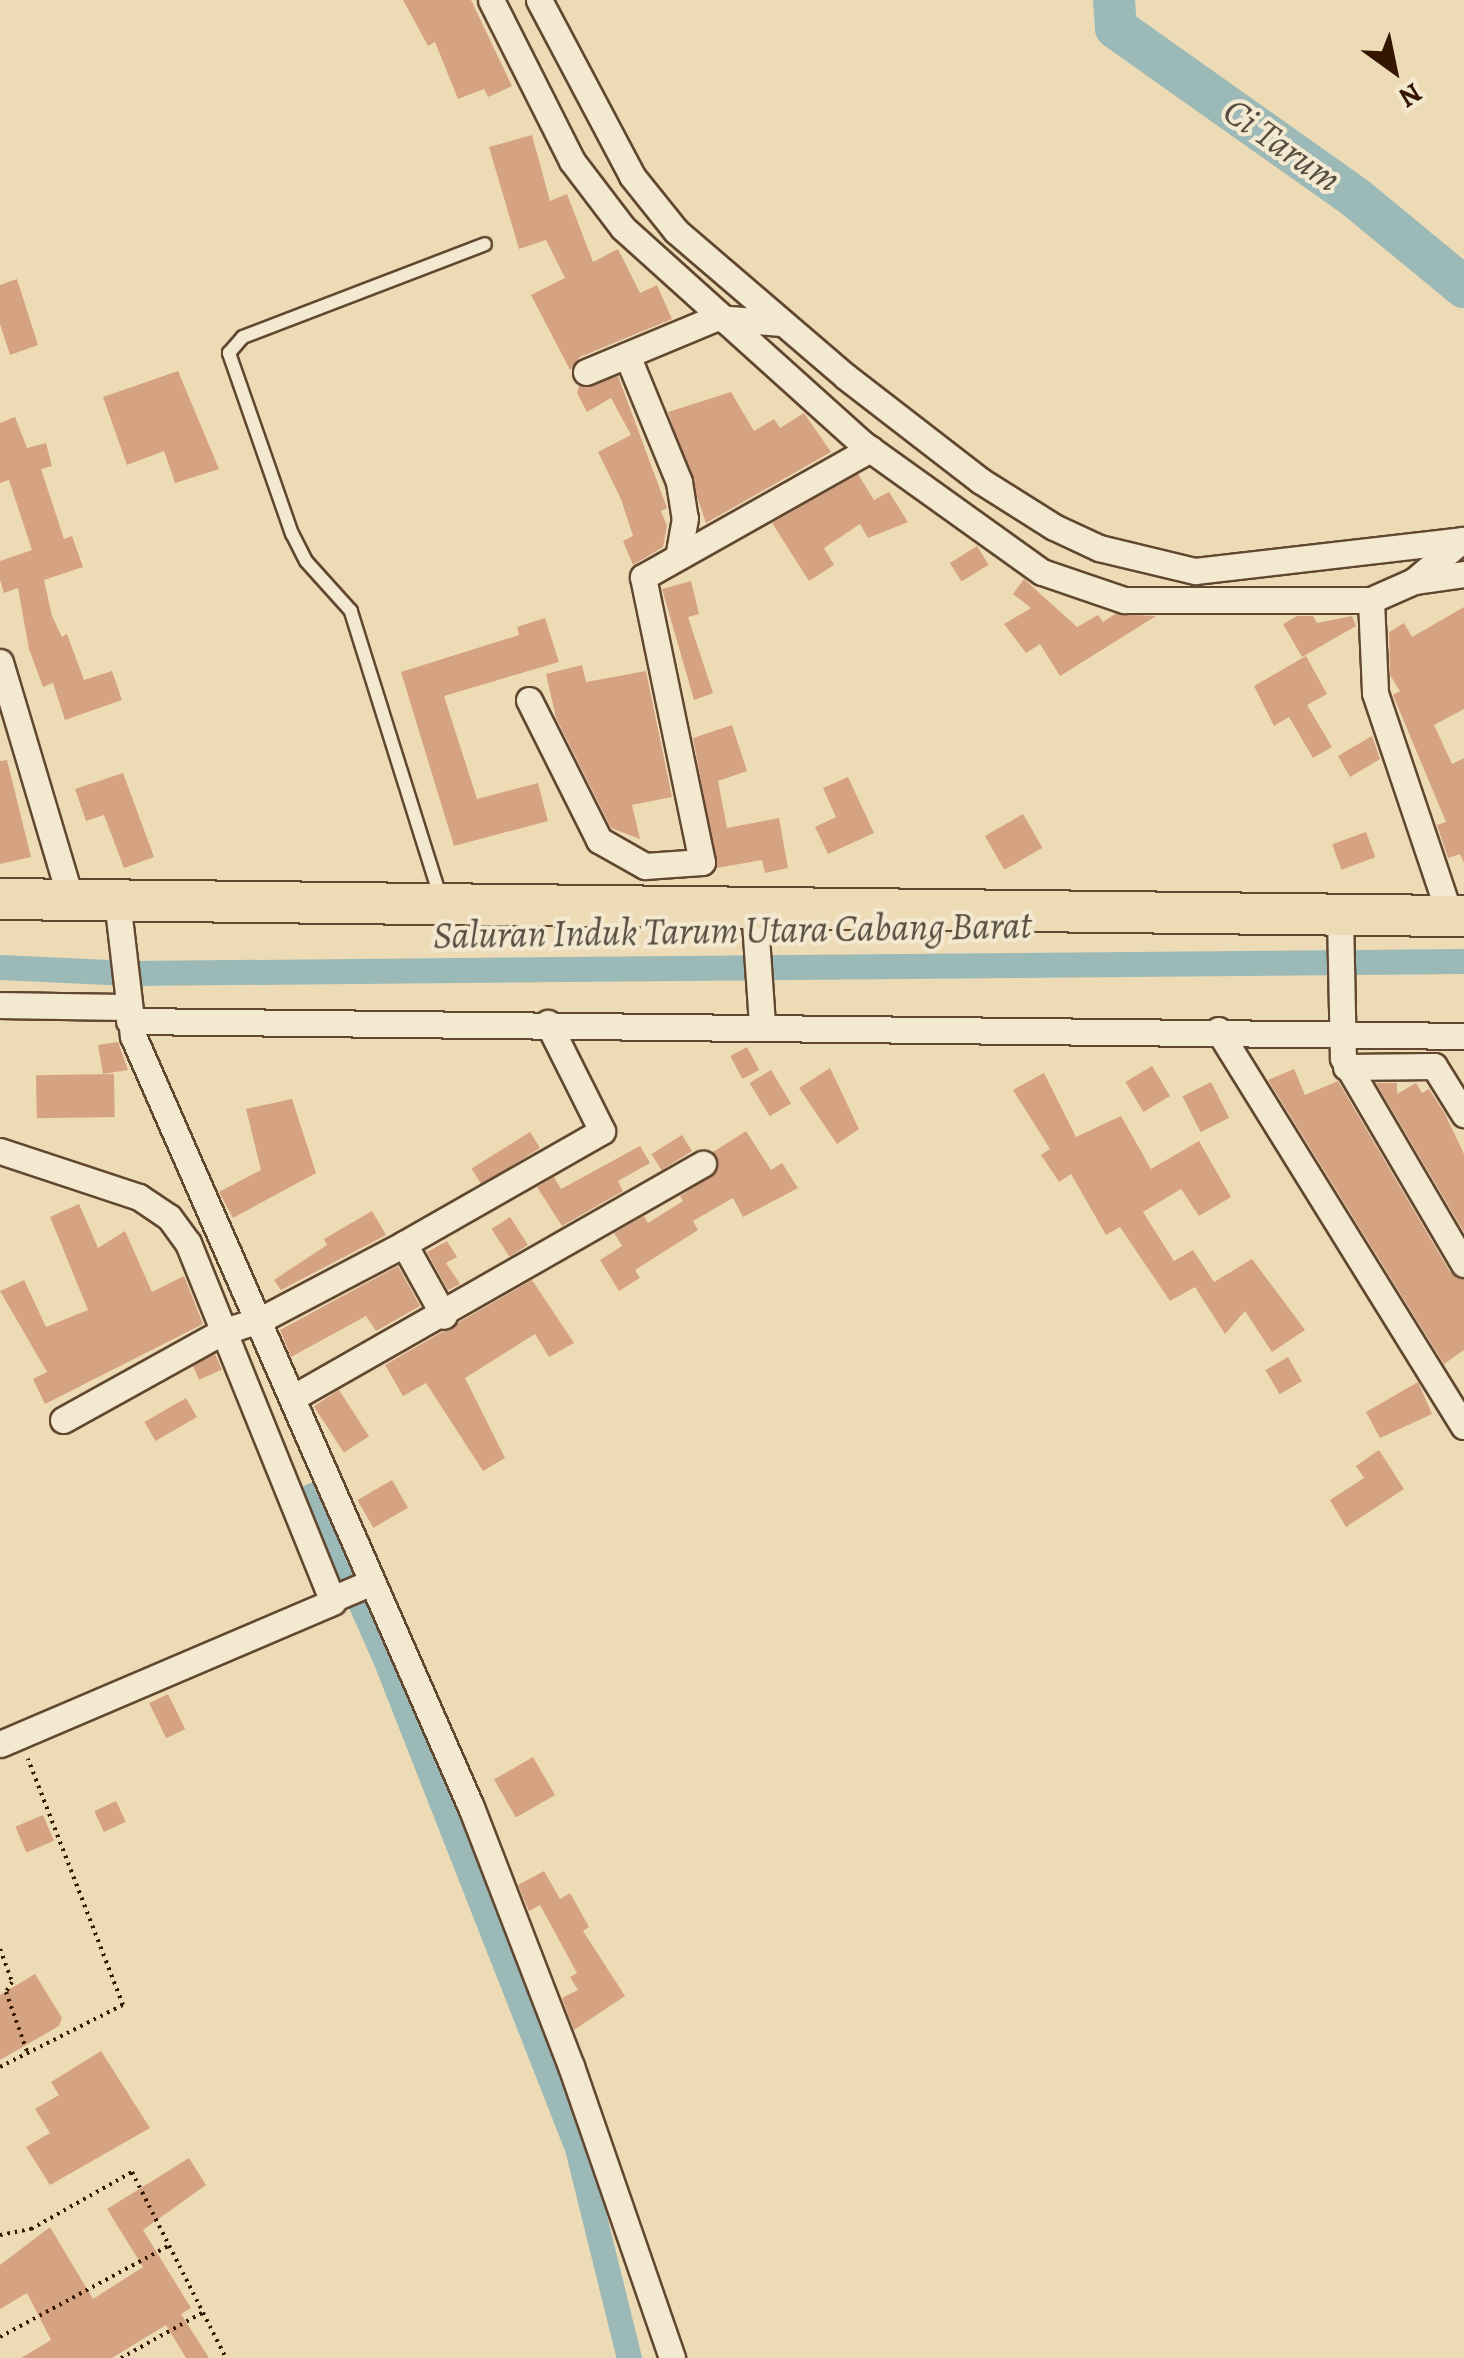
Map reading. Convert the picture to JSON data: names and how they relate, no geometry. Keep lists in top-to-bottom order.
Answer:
{
  "water": ["Ci Tarum", "Saluran Induk Tarum Utara Cabang Barat"],
  "north": "bottom right"
}
